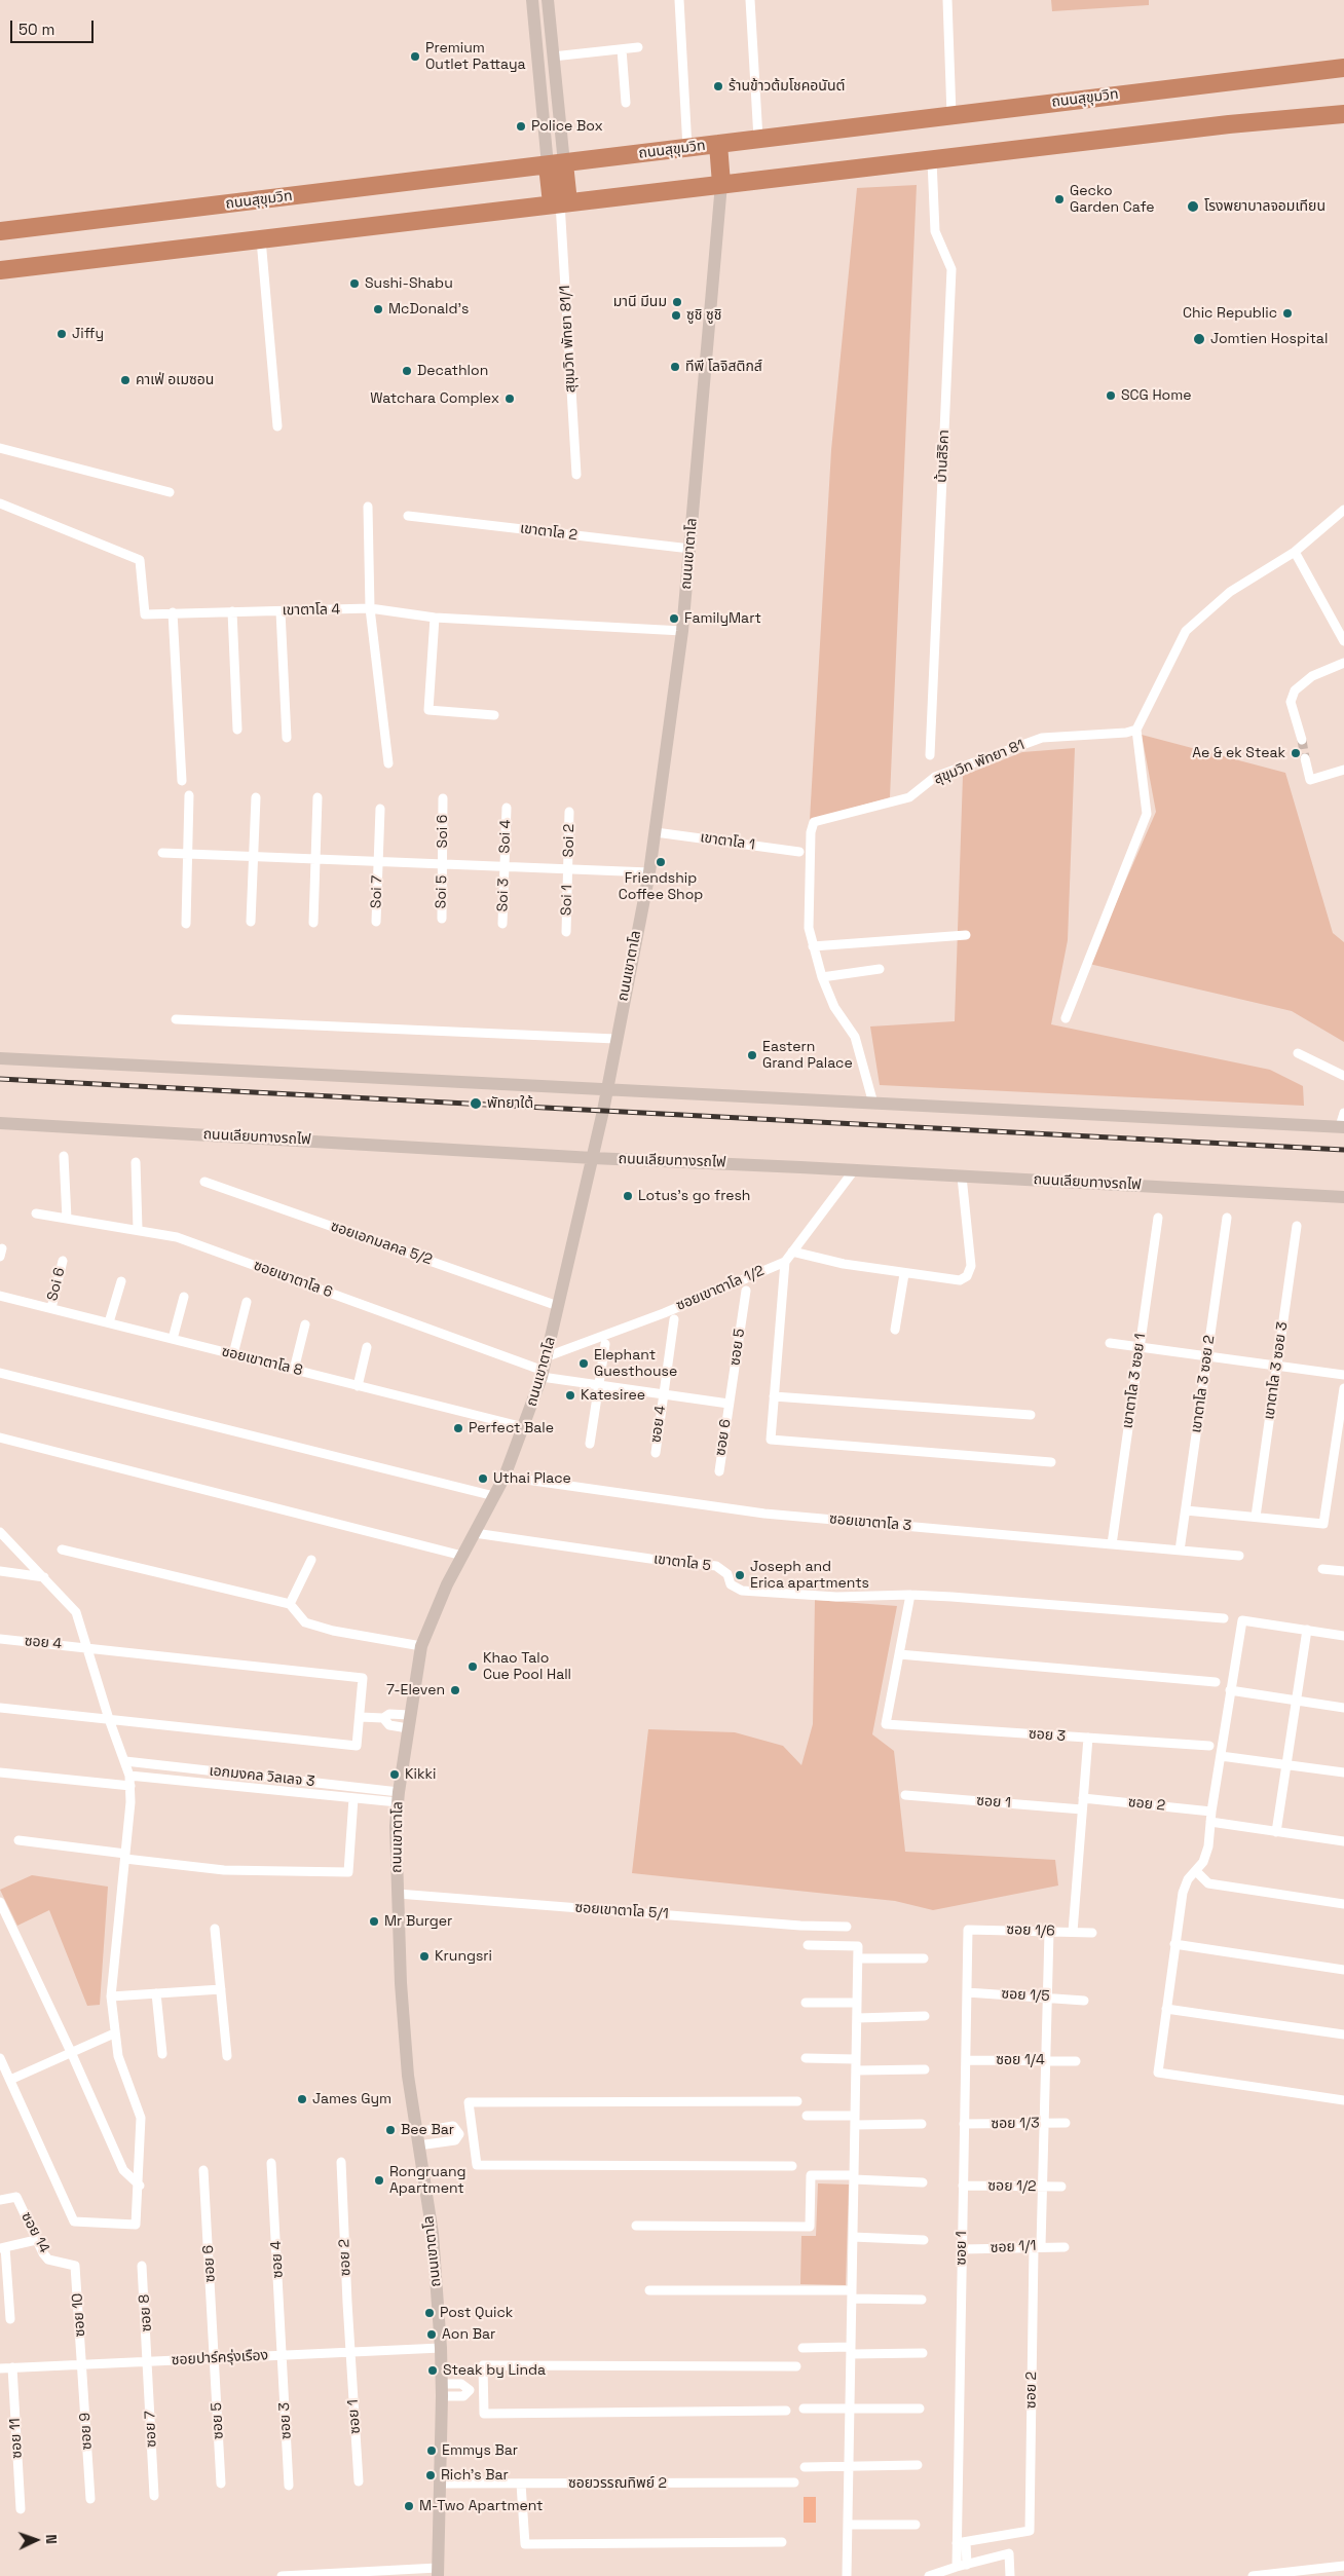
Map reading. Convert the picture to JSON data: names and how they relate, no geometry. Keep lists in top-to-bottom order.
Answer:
{
  "streets": {
    "highway": ["ถนนสุขุมวิท"],
    "street": [
      "สุขุมวิท พัทยา 81/1",
      "บ้านสิริคา",
      "เขาตาโล 2",
      "ถนนเขาตาโล",
      "เขาตาโล 4",
      "สุขุมวิท พัทยา 81",
      "Soi 6",
      "Soi 4",
      "Soi 2",
      "เขาตาโล 1",
      "Soi 7",
      "Soi 5",
      "Soi 3",
      "Soi 1",
      "ถนนเลียบทางรถไฟ",
      "ซอยเอกมลคล 5/2",
      "ซอยเขาตาโล 6",
      "ซอยเขาตาโล 1/2",
      "ซอย 5",
      "ซอยเขาตาโล 8",
      "เขาตาโล 3 ซอย 3",
      "เขาตาโล 3 ซอย 1",
      "เขาตาโล 3 ซอย 2",
      "ซอย 4",
      "ซอย 6",
      "ซอยเขาตาโล 3",
      "เขาตาโล 5",
      "ซอย 3",
      "เอกมงคล วิลเลจ 3",
      "ซอย 1",
      "ซอย 2",
      "ซอยเขาตาโล 5/1",
      "ซอย 1/6",
      "ซอย 1/5",
      "ซอย 1/4",
      "ซอย 1/3",
      "ซอย 1/2",
      "ซอย 14",
      "ซอย 1/1",
      "ซอย 8",
      "ซอย 10",
      "ซอยปาร์ครุ่งเรือง",
      "ซอย 7",
      "ซอย 9",
      "ซอย 11",
      "ซอยวรรณทิพย์ 2"
    ]
  },
  "crossings": [
    ["เขาตาโล 2", "ถนนเขาตาโล"],
    ["ถนนเขาตาโล", "เขาตาโล 4"],
    ["ถนนเขาตาโล", "เขาตาโล 1"],
    ["ถนนเขาตาโล", "ถนนเลียบทางรถไฟ"],
    ["ถนนเขาตาโล", "ซอยเอกมลคล 5/2"],
    ["ถนนเขาตาโล", "ซอยเขาตาโล 6"],
    ["ถนนเขาตาโล", "ซอยเขาตาโล 1/2"],
    ["ถนนเขาตาโล", "ซอยเขาตาโล 8"],
    ["ถนนเขาตาโล", "ซอยเขาตาโล 3"],
    ["ถนนเขาตาโล", "เขาตาโล 5"],
    ["ถนนเขาตาโล", "เอกมงคล วิลเลจ 3"],
    ["ถนนเขาตาโล", "ซอยเขาตาโล 5/1"],
    ["ถนนเขาตาโล", "ซอยปาร์ครุ่งเรือง"],
    ["ถนนเขาตาโล", "ซอยวรรณทิพย์ 2"],
    ["Soi 6", "Soi 5"],
    ["Soi 6", "ซอยเขาตาโล 8"],
    ["Soi 4", "Soi 3"],
    ["Soi 2", "Soi 1"],
    ["ซอยเขาตาโล 6", "ซอย 5"],
    ["ซอยเขาตาโล 6", "ซอย 4"],
    ["ซอยเขาตาโล 6", "ซอย 6"],
    ["ซอย 5", "ซอย 6"],
    ["ซอย 5", "ซอยปาร์ครุ่งเรือง"],
    ["เขาตาโล 3 ซอย 1", "ซอยเขาตาโล 3"],
    ["เขาตาโล 3 ซอย 2", "ซอยเขาตาโล 3"],
    ["ซอย 4", "ซอย 3"],
    ["ซอย 4", "ซอยปาร์ครุ่งเรือง"],
    ["ซอย 6", "ซอยปาร์ครุ่งเรือง"],
    ["ซอย 3", "ซอยปาร์ครุ่งเรือง"],
    ["ซอย 1", "ซอย 2"],
    ["ซอย 1", "ซอย 1/6"],
    ["ซอย 1", "ซอย 1/5"],
    ["ซอย 1", "ซอย 1/4"],
    ["ซอย 1", "ซอย 1/3"],
    ["ซอย 1", "ซอย 1/2"],
    ["ซอย 1", "ซอย 1/1"],
    ["ซอย 1", "ซอยปาร์ครุ่งเรือง"],
    ["ซอย 2", "ซอย 1/6"],
    ["ซอย 2", "ซอย 1/5"],
    ["ซอย 2", "ซอย 1/4"],
    ["ซอย 2", "ซอย 1/3"],
    ["ซอย 2", "ซอย 1/2"],
    ["ซอย 2", "ซอย 1/1"],
    ["ซอย 2", "ซอยปาร์ครุ่งเรือง"],
    ["ซอย 14", "ซอย 10"],
    ["ซอย 8", "ซอยปาร์ครุ่งเรือง"],
    ["ซอย 8", "ซอย 7"],
    ["ซอย 10", "ซอยปาร์ครุ่งเรือง"],
    ["ซอย 10", "ซอย 9"],
    ["ซอยปาร์ครุ่งเรือง", "ซอย 7"],
    ["ซอยปาร์ครุ่งเรือง", "ซอย 9"],
    ["ซอยปาร์ครุ่งเรือง", "ซอย 11"]
  ],
  "places": [
    "Premium Outlet Pattaya",
    "ร้านข้าวต้มโชคอนันต์",
    "Police Box",
    "Gecko Garden Cafe",
    "โรงพยาบาลจอมเทียน",
    "Sushi-Shabu",
    "มานี มีนม",
    "McDonald's",
    "Chic Republic",
    "ซูชิ ซูชิ",
    "Jiffy",
    "Jomtien Hospital",
    "ทีพี โลจิสติกส์",
    "Decathlon",
    "คาเฟ่ อเมซอน",
    "SCG Home",
    "Watchara Complex",
    "FamilyMart",
    "Ae & ek Steak",
    "Friendship Coffee Shop",
    "Eastern Grand Palace",
    "พัทยาใต้",
    "Lotus's go fresh",
    "Elephant Guesthouse",
    "Katesiree",
    "Perfect Bale",
    "Uthai Place",
    "Joseph and Erica apartments",
    "Khao Talo Cue Pool Hall",
    "7-Eleven",
    "Kikki",
    "Mr Burger",
    "Krungsri",
    "James Gym",
    "Bee Bar",
    "Rongruang Apartment",
    "Post Quick",
    "Aon Bar",
    "Steak by Linda",
    "Emmys Bar",
    "Rich's Bar",
    "M-Two Apartment"
  ],
  "scale_bar": "50 m",
  "north": "right"
}
